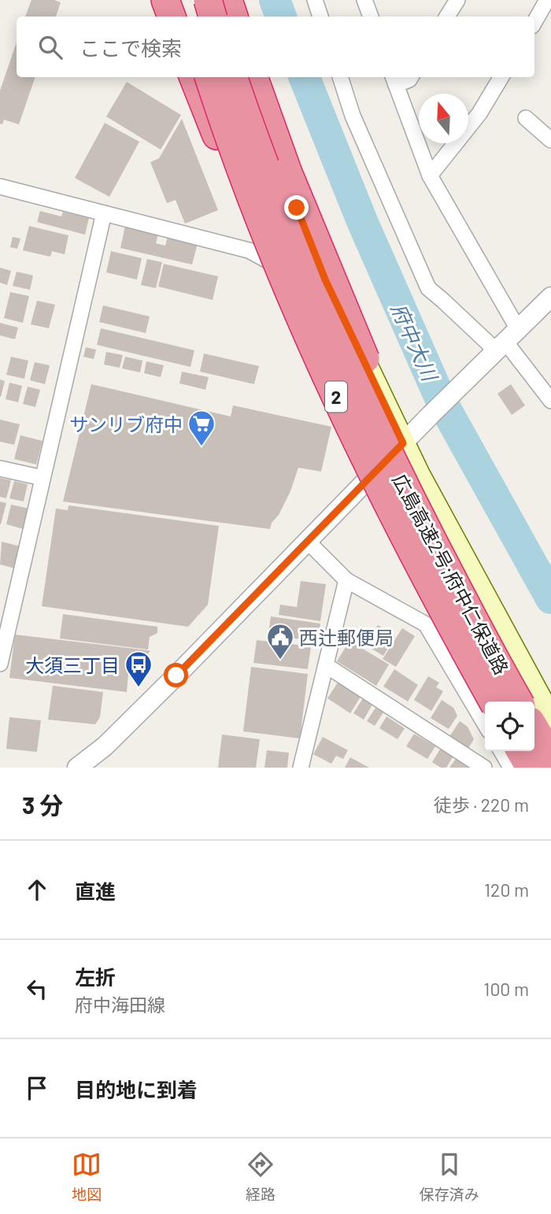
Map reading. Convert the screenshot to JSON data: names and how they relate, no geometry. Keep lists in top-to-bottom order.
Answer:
{
  "streets": {
    "highway": ["2", "広島高速2号;府中仁保道路"]
  },
  "water": ["府中大川"],
  "places": {
    "supermarket": ["サンリブ府中"],
    "public building": ["西辻郵便局"],
    "bus stop": ["大須三丁目"]
  },
  "north": "top",
  "page": {
    "search": "ここで検索",
    "heading": ["3 分", "徒歩 · 220 m"],
    "list": [
      ["直進", "120 m"],
      ["左折", "府中海田線", "100 m"],
      "目的地に到着"
    ],
    "nav": ["地図", "経路", "保存済み"]
  }
}
